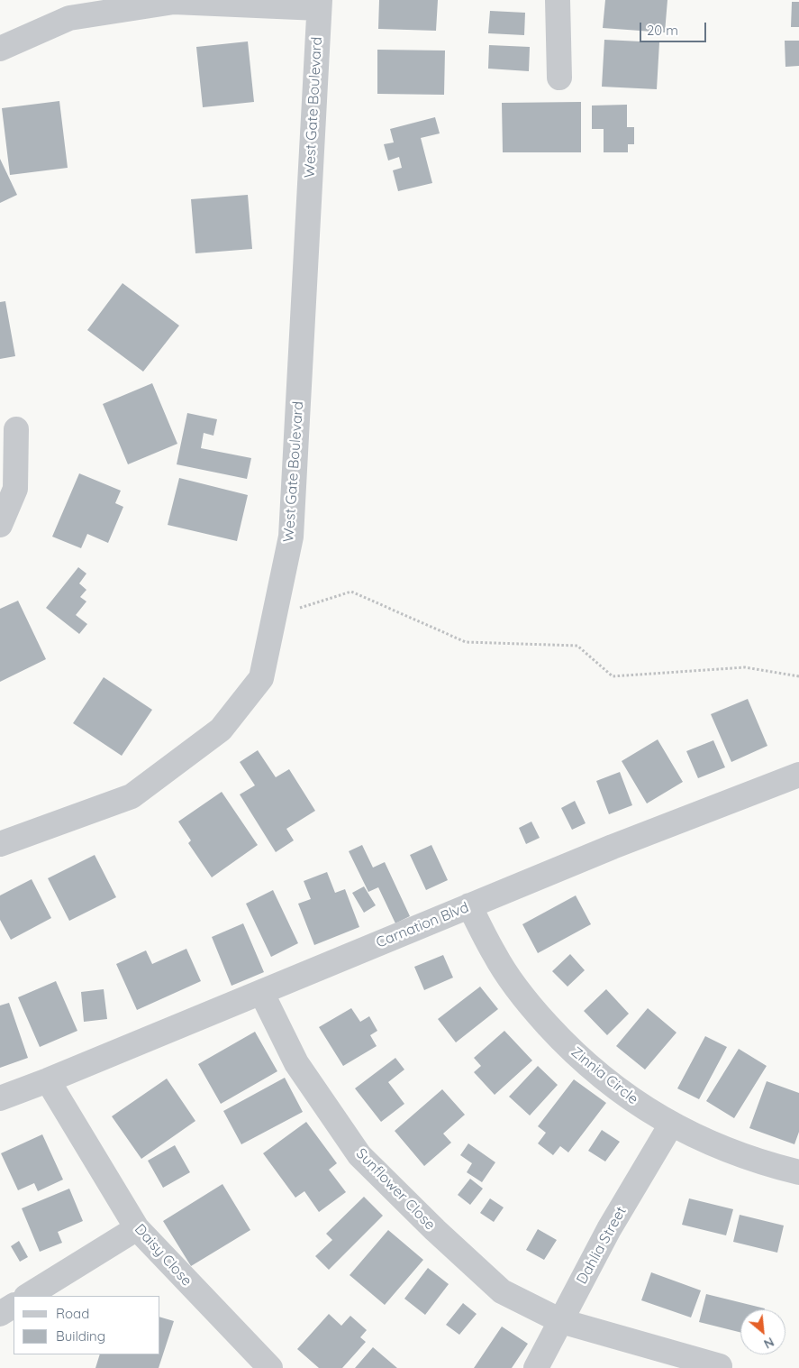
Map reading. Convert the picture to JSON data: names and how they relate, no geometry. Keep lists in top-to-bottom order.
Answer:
{
  "streets": {
    "street": [
      "West Gate Boulevard",
      "Carnation Blvd",
      "Zinnia Circle",
      "Sunflower Close",
      "Dahlia Street",
      "Daisy Close"
    ]
  },
  "crossings": [
    ["Carnation Blvd", "Zinnia Circle"],
    ["Carnation Blvd", "Sunflower Close"],
    ["Carnation Blvd", "Daisy Close"],
    ["Zinnia Circle", "Dahlia Street"],
    ["Sunflower Close", "Dahlia Street"]
  ],
  "legend": ["Road", "Building"],
  "scale_bar": "20 m",
  "north": "bottom right"
}
